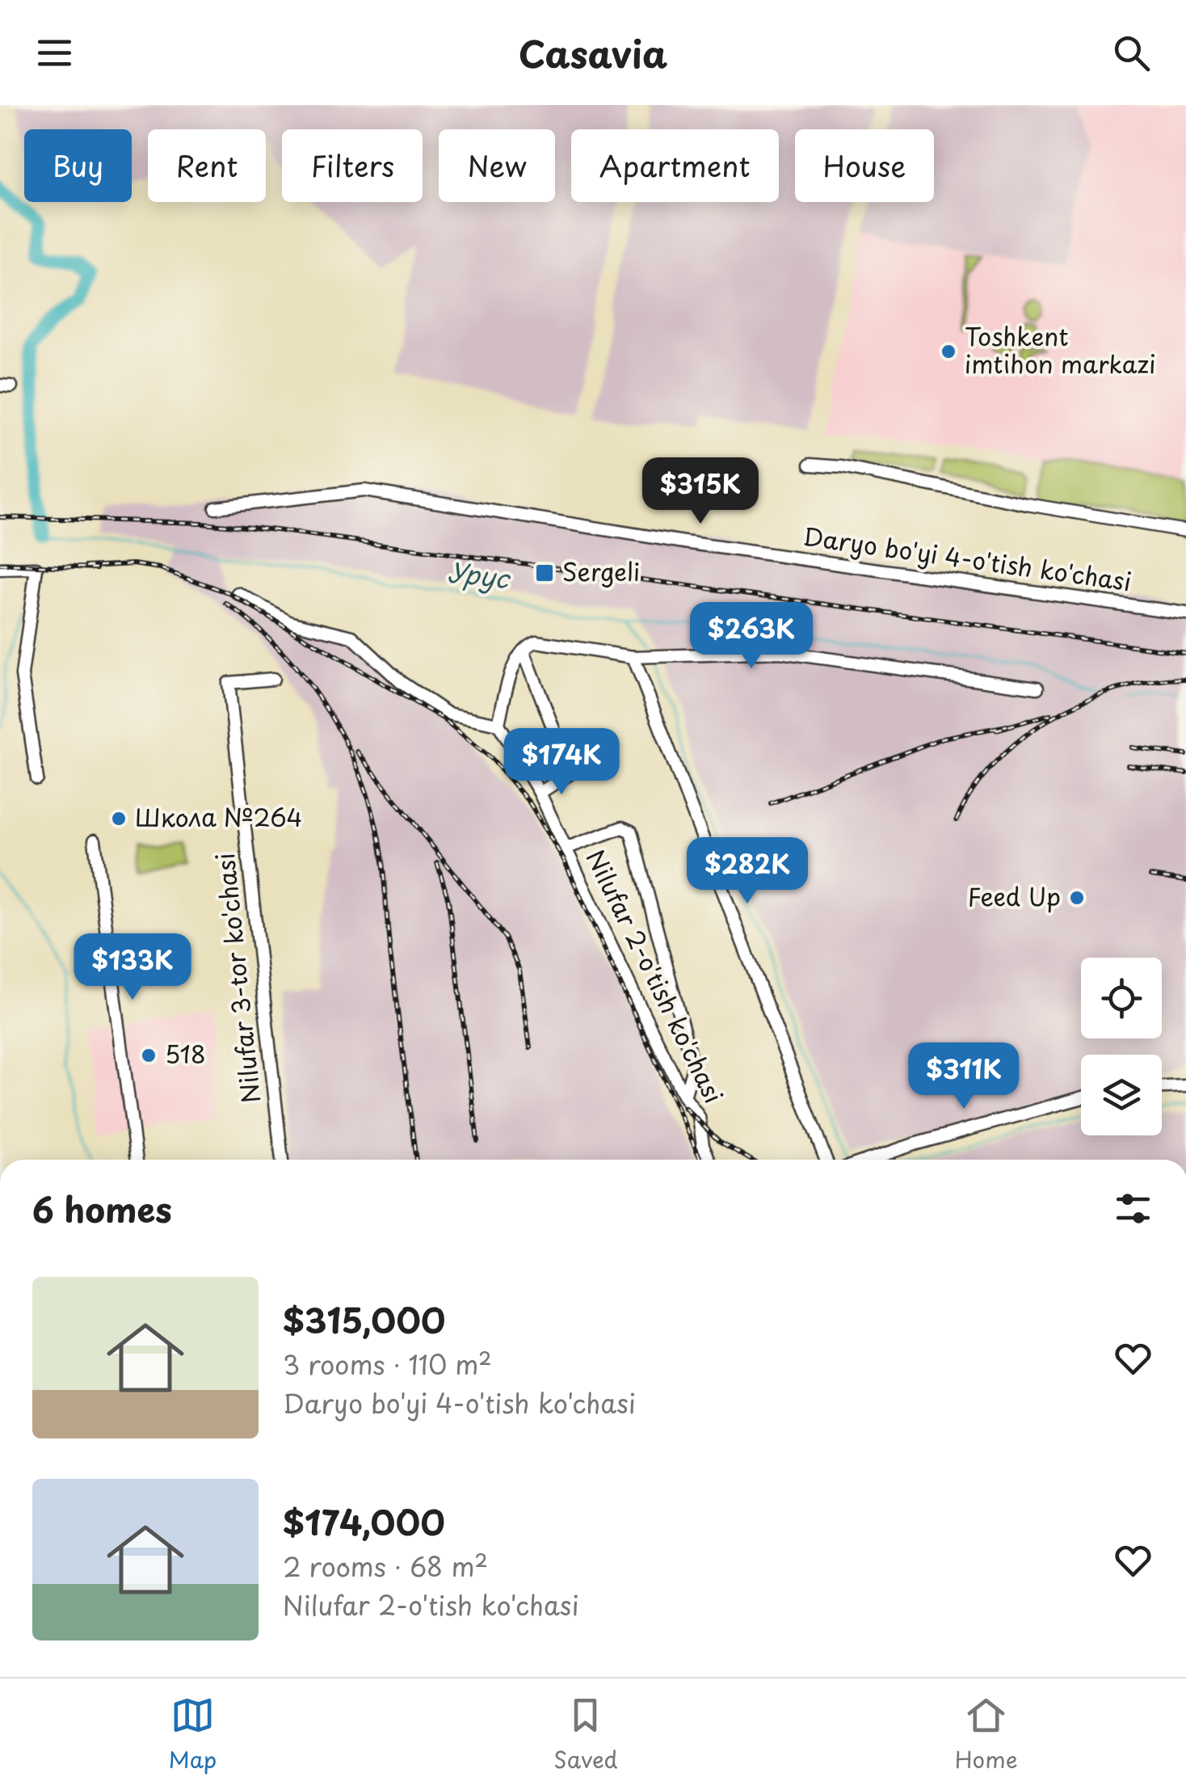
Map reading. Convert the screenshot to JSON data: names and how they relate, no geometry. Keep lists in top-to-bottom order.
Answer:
{
  "streets": {
    "street": ["Daryo bo'yi 4-o'tish ko'chasi", "Nilufar 2-o'tish ko'chasi", "Nilufar 3-tor ko'chasi"]
  },
  "water": ["Урус"],
  "places": {
    "other": [
      "Toshkent imtihon markazi",
      "Школа №264",
      "Feed Up",
      "518"
    ],
    "transit": ["Sergeli"]
  },
  "page": {
    "header": "Casavia",
    "chip": [
      "Buy",
      "Rent",
      "Filters",
      "New",
      "Apartment",
      "House"
    ],
    "price": [
      "$315K",
      "$263K",
      "$174K",
      "$282K",
      "$133K",
      "$311K"
    ],
    "heading": "6 homes",
    "list": [
      {
        "name": "$315,000",
        "note": "3 rooms · 110 m² · Daryo bo'yi 4-o'tish ko'chasi"
      },
      {
        "name": "$174,000",
        "note": "2 rooms · 68 m² · Nilufar 2-o'tish ko'chasi"
      }
    ],
    "tabs": ["Map", "Saved", "Home"]
  }
}
